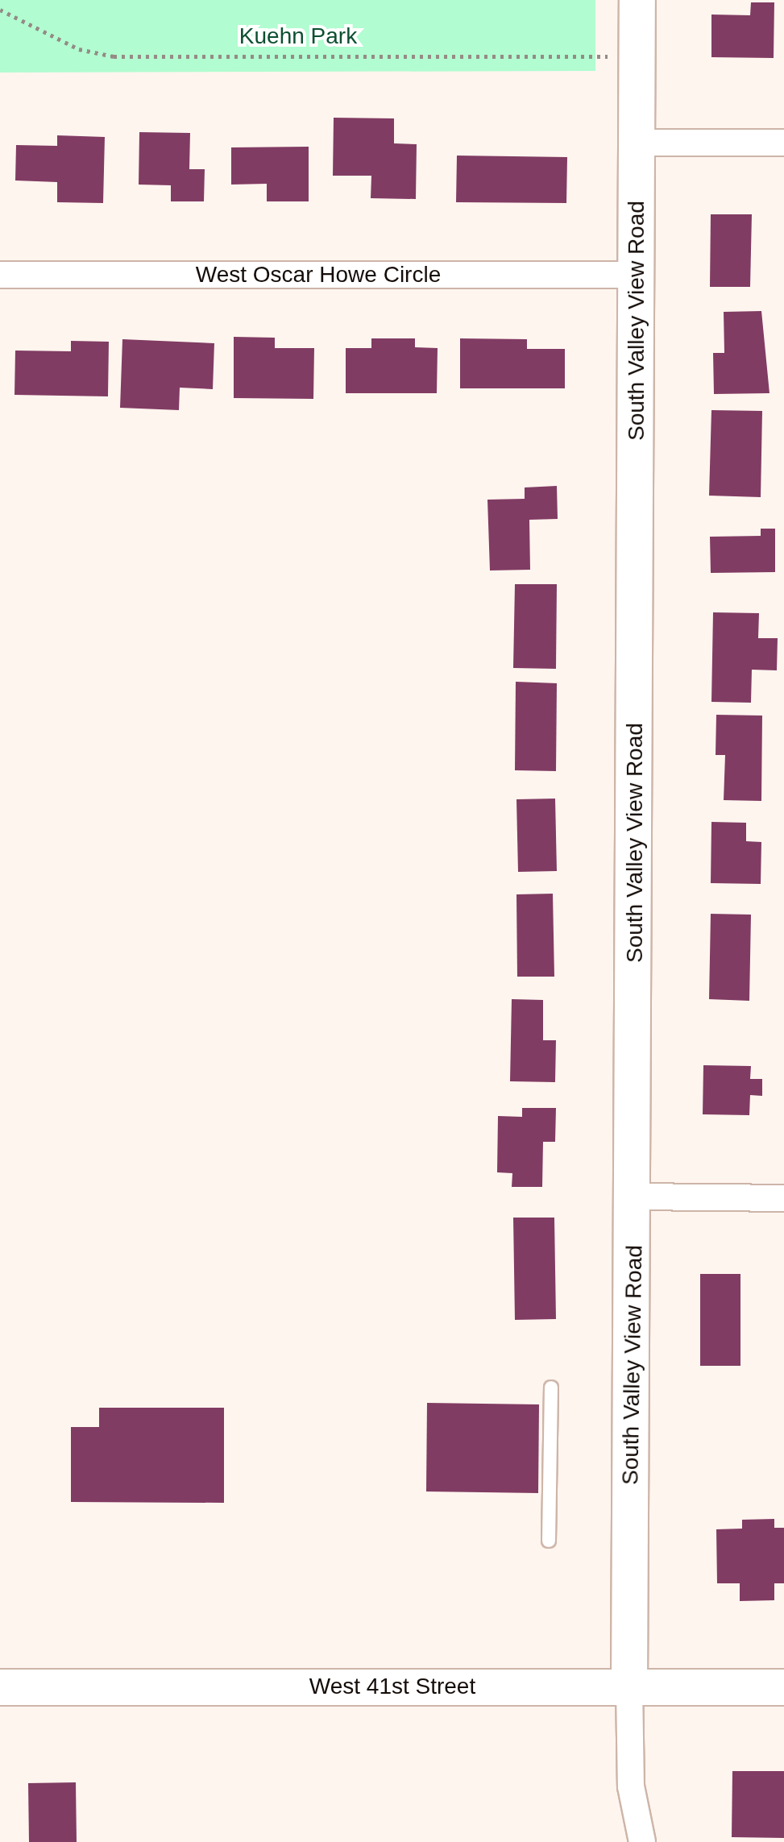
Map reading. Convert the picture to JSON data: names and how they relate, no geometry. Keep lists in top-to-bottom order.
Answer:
{
  "streets": {
    "street": ["West Oscar Howe Circle", "South Valley View Road", "West 41st Street"]
  },
  "crossings": [
    ["West Oscar Howe Circle", "South Valley View Road"],
    ["South Valley View Road", "West 41st Street"]
  ],
  "parks": ["Kuehn Park"]
}
